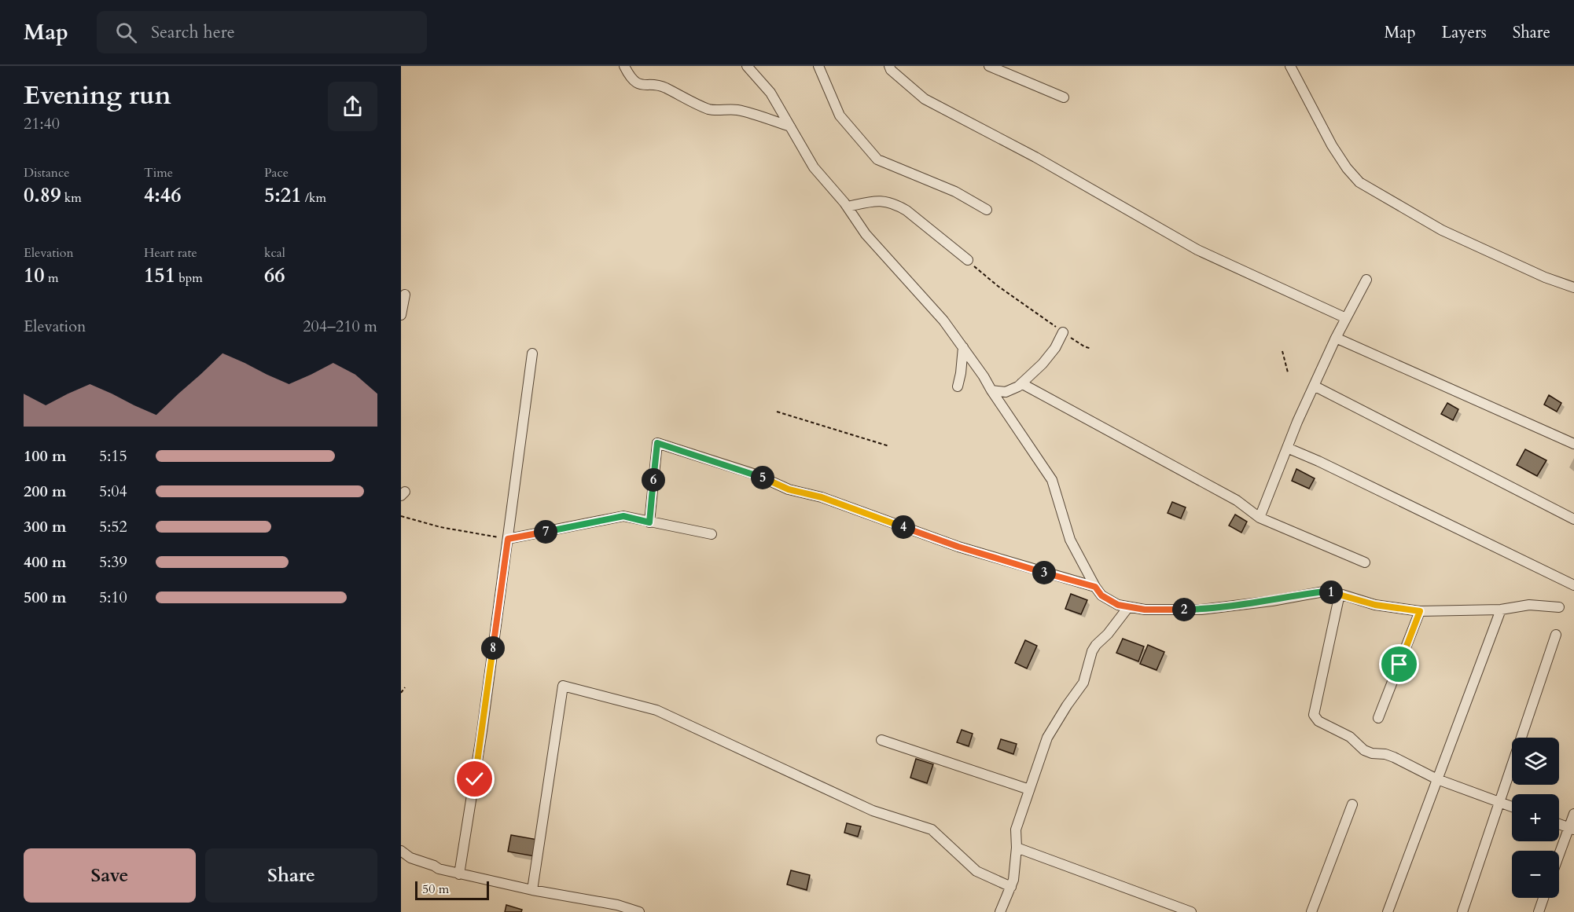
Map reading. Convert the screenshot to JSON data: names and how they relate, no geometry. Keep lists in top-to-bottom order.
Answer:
{
  "scale_bar": "50 m",
  "page": {
    "header": "Map",
    "search": "Search here",
    "nav": ["Map", "Layers", "Share"],
    "heading": ["Evening run", "21:40"],
    "stats": [
      ["Distance", "0.89 km"],
      ["Time", "4:46"],
      ["Pace", "5:21 /km"],
      ["Elevation", "10 m"],
      ["Heart rate", "151 bpm"],
      ["kcal", "66"]
    ],
    "chart": ["Elevation", "204–210 m"],
    "list": [
      {
        "name": "100 m",
        "note": "5:15"
      },
      {
        "name": "200 m",
        "note": "5:04"
      },
      {
        "name": "300 m",
        "note": "5:52"
      },
      {
        "name": "400 m",
        "note": "5:39"
      },
      {
        "name": "500 m",
        "note": "5:10"
      }
    ],
    "pins": [
      "5",
      "6",
      "4",
      "7",
      "3",
      "1",
      "2",
      "8"
    ],
    "map_buttons": ["+", "−"],
    "buttons": ["Save", "Share"],
    "scale": "50 m"
  }
}
